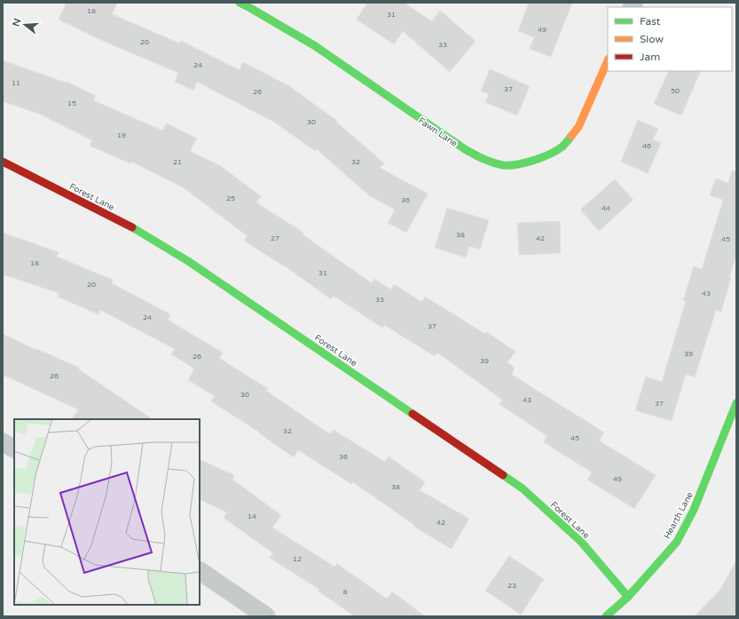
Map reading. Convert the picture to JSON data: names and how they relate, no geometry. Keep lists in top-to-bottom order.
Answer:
{
  "streets": {
    "street": ["Fawn Lane", "Forest Lane", "Hearth Lane"]
  },
  "crossings": [
    ["Forest Lane", "Hearth Lane"]
  ],
  "house_numbers": [
    "18",
    "31",
    "49",
    "20",
    "33",
    "24",
    "11",
    "37",
    "50",
    "26",
    "15",
    "30",
    "19",
    "46",
    "21",
    "32",
    "25",
    "36",
    "44",
    "38",
    "27",
    "42",
    "45",
    "18",
    "31",
    "20",
    "43",
    "33",
    "24",
    "37",
    "39",
    "26",
    "39",
    "26",
    "30",
    "43",
    "37",
    "32",
    "45",
    "36",
    "49",
    "38",
    "14",
    "42",
    "12",
    "23",
    "8"
  ],
  "legend": ["Fast", "Slow", "Jam"],
  "north": "left"
}
